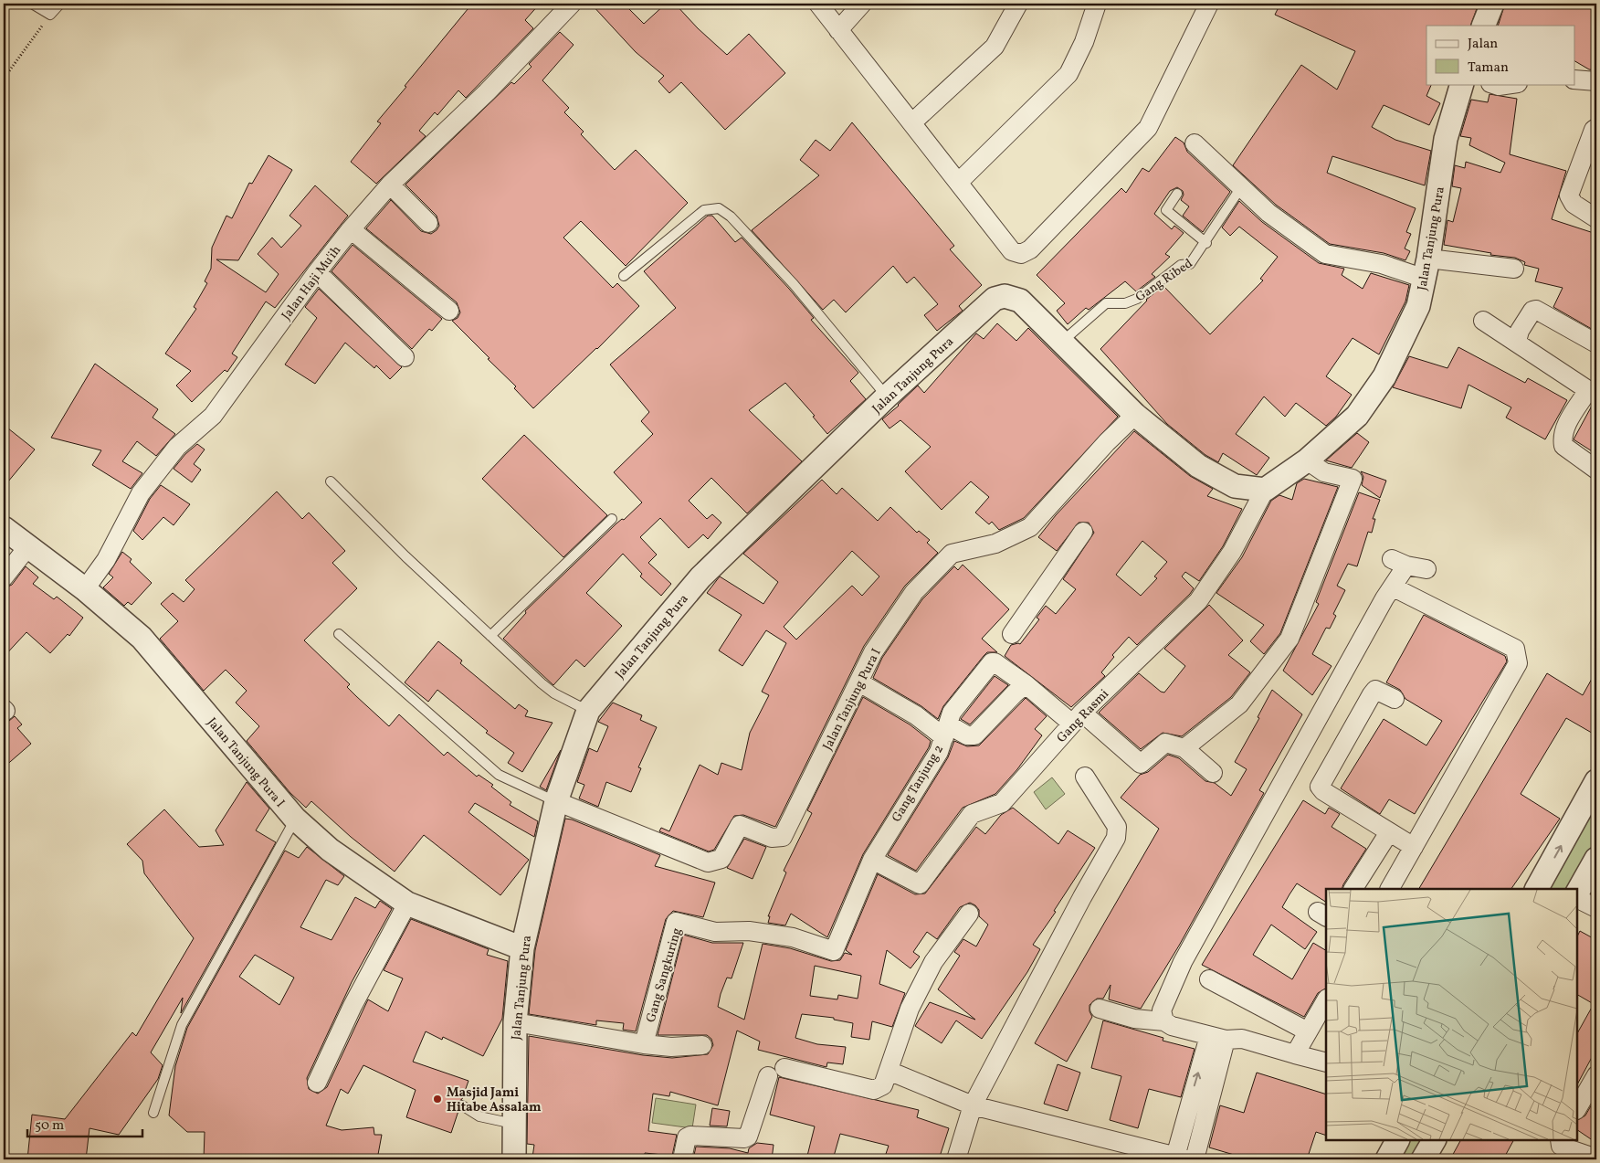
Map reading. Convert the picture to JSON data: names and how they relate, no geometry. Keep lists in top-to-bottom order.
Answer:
{
  "streets": {
    "street": [
      "Jalan Tanjung Pura",
      "Jalan Haji Mu'ih",
      "Jalan Tanjung Pura I",
      "Gang Rasmi",
      "Gang Tanjung 2",
      "Gang Sangkuring"
    ],
    "lane": ["Gang Ribed"]
  },
  "crossings": [
    ["Jalan Tanjung Pura", "Gang Ribed"],
    ["Jalan Tanjung Pura", "Jalan Tanjung Pura I"],
    ["Jalan Tanjung Pura", "Gang Rasmi"],
    ["Jalan Haji Mu'ih", "Jalan Tanjung Pura I"],
    ["Gang Rasmi", "Gang Tanjung 2"],
    ["Gang Rasmi", "Gang Sangkuring"],
    ["Gang Tanjung 2", "Gang Sangkuring"]
  ],
  "places": ["Masjid Jami Hitabe Assalam"],
  "legend": ["Jalan", "Taman"],
  "scale_bar": "50 m"
}
